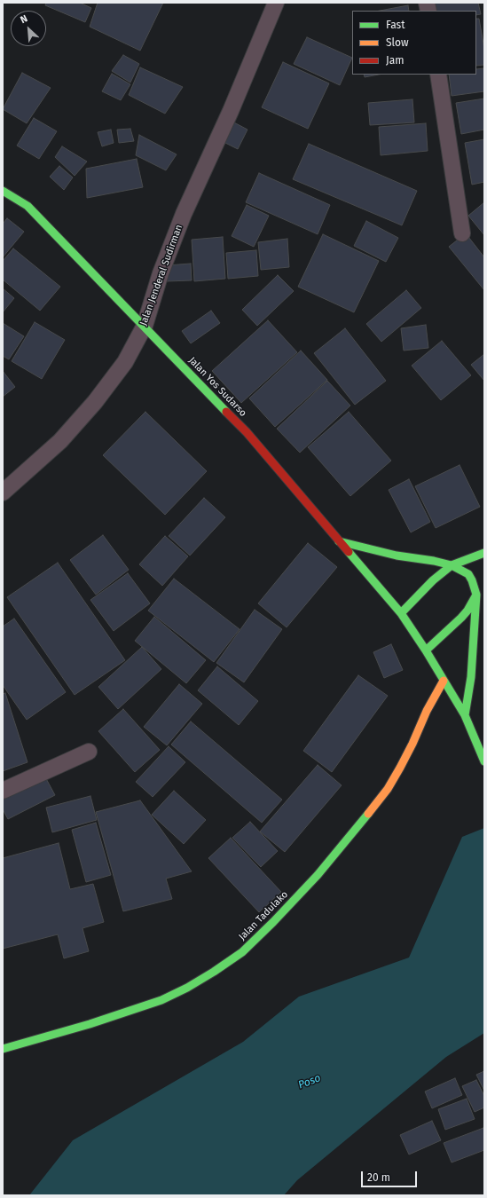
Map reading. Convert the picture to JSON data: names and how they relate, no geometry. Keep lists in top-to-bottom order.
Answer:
{
  "streets": {
    "main road": ["Jalan Yos Sudarso", "Jalan Tadulako"],
    "street": ["Jalan Jenderal Sudirman"]
  },
  "crossings": [
    ["Jalan Jenderal Sudirman", "Jalan Yos Sudarso"],
    ["Jalan Yos Sudarso", "Jalan Tadulako"]
  ],
  "water": ["Poso"],
  "legend": ["Fast", "Slow", "Jam"],
  "scale_bar": "20 m",
  "north": "top left"
}
